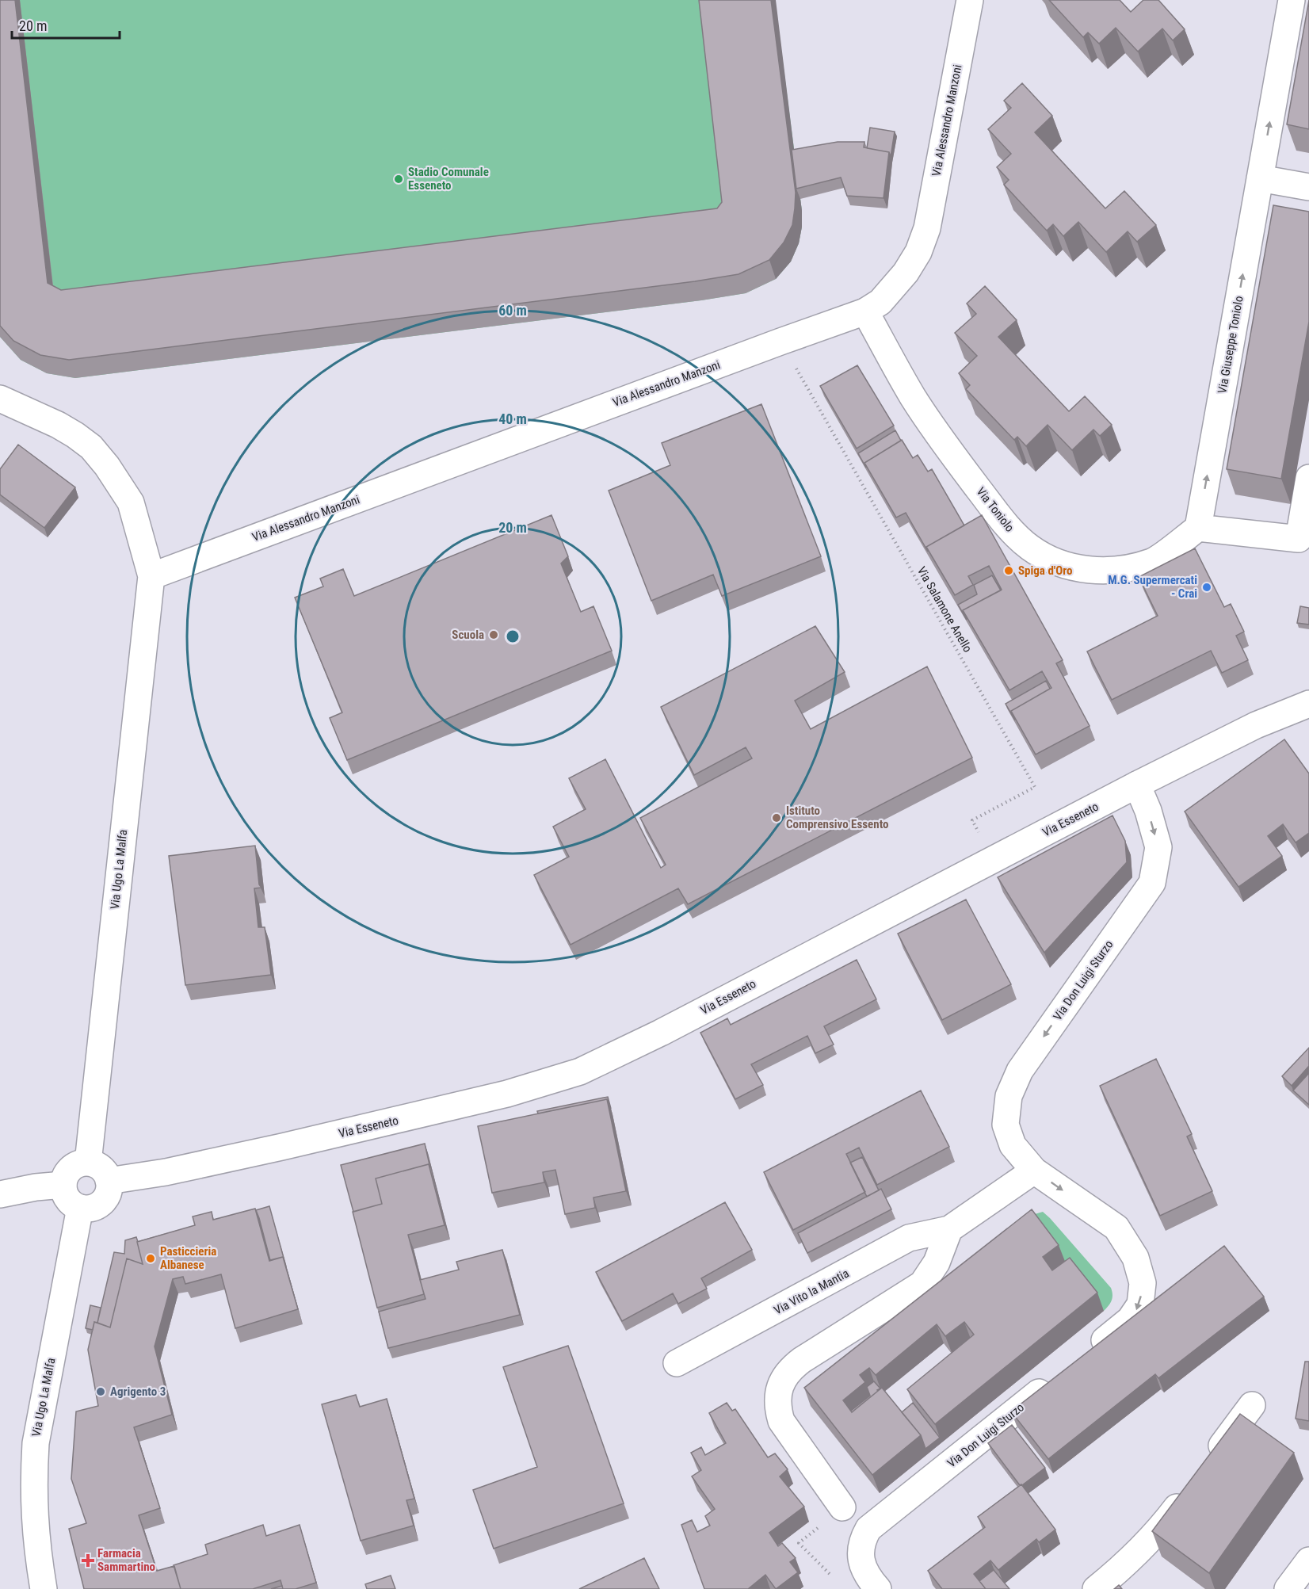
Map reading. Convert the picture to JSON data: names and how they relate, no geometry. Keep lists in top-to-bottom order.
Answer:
{
  "streets": {
    "street": [
      "Via Alessandro Manzoni",
      "Via Giuseppe Toniolo",
      "Via Toniolo",
      "Via Esseneto",
      "Via Ugo La Malfa",
      "Via Don Luigi Sturzo",
      "Via Vito la Mantia"
    ],
    "path": ["Via Salamone Anello"]
  },
  "crossings": [
    ["Via Alessandro Manzoni", "Via Toniolo"],
    ["Via Alessandro Manzoni", "Via Salamone Anello"],
    ["Via Alessandro Manzoni", "Via Ugo La Malfa"],
    ["Via Giuseppe Toniolo", "Via Toniolo"],
    ["Via Salamone Anello", "Via Esseneto"],
    ["Via Esseneto", "Via Ugo La Malfa"],
    ["Via Esseneto", "Via Don Luigi Sturzo"]
  ],
  "one_way": ["Via Giuseppe Toniolo", "Via Don Luigi Sturzo"],
  "places": {
    "other": [
      "Stadio Comunale Esseneto",
      "Spiga d'Oro",
      "M.G. Supermercati - Crai",
      "Scuola",
      "Istituto Comprensivo Essento",
      "Pasticcieria Albanese",
      "Agrigento 3"
    ],
    "health": ["Farmacia Sammartino"]
  },
  "scale_bar": "20 m",
  "rings": ["60 m", "40 m", "20 m"]
}
